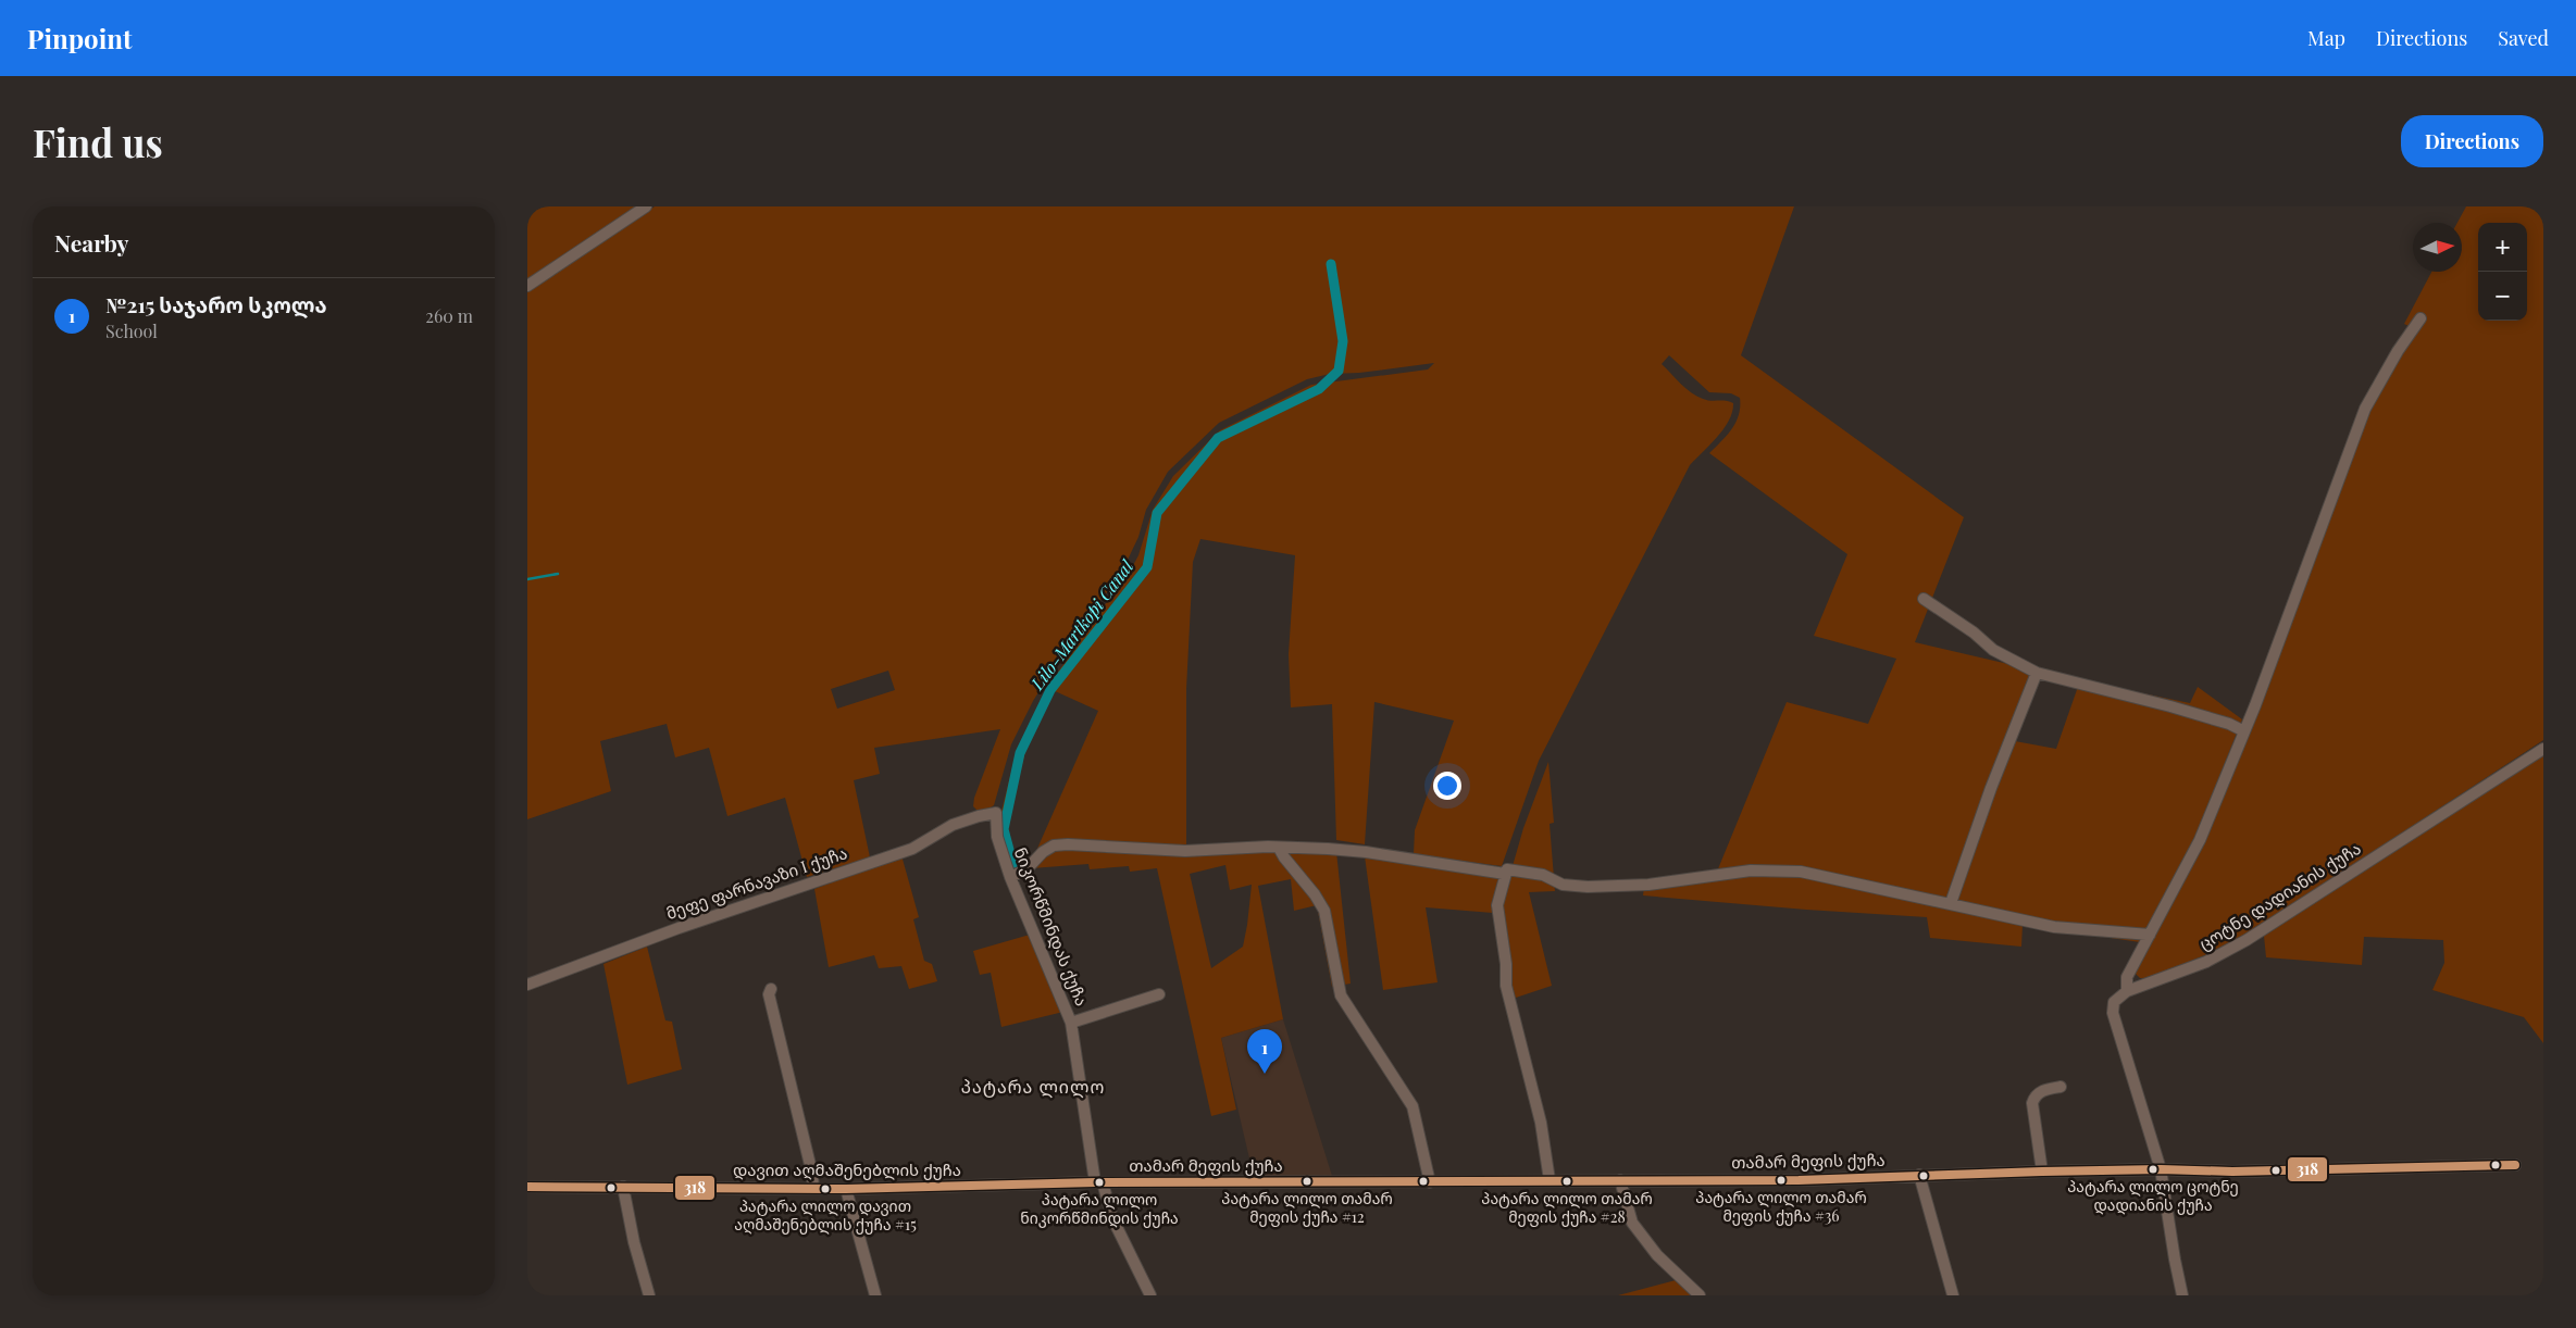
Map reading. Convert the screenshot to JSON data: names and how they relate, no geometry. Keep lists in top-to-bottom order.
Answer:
{
  "streets": {
    "street": [
      "მეფე ფარნავაზი I ქუჩა",
      "ცოტნე დადიანის ქუჩა",
      "ნიკორწმინდას ქუჩა",
      "თამარ მეფის ქუჩა",
      "დავით აღმაშენებლის ქუჩა"
    ]
  },
  "crossings": [
    ["მეფე ფარნავაზი I ქუჩა", "ნიკორწმინდას ქუჩა"],
    ["ნიკორწმინდას ქუჩა", "თამარ მეფის ქუჩა"],
    ["ნიკორწმინდას ქუჩა", "დავით აღმაშენებლის ქუჩა"],
    ["თამარ მეფის ქუჩა", "დავით აღმაშენებლის ქუჩა"]
  ],
  "districts": ["პატარა ლილო"],
  "water": ["Lilo-Martkopi Canal"],
  "places": [
    "პატარა ლილო ცოტნე დადიანის ქუჩა",
    "პატარა ლილო თამარ მეფის ქუჩა #36",
    "პატარა ლილო თამარ მეფის ქუჩა #12",
    "პატარა ლილო თამარ მეფის ქუჩა #28",
    "პატარა ლილო ნიკორწმინდის ქუჩა",
    "პატარა ლილო დავით აღმაშენებლის ქუჩა #15"
  ],
  "lines": ["transit line 318"],
  "north": "right",
  "page": {
    "header": "Pinpoint",
    "nav": ["Map", "Directions", "Saved"],
    "buttons": "Directions",
    "title": "Find us",
    "heading": "Nearby",
    "map_buttons": ["+", "−"],
    "list": [
      {
        "mark": "1",
        "name": "№215 საჯარო სკოლა",
        "note": "School",
        "value": "260 m"
      }
    ],
    "pins": "1"
  }
}
